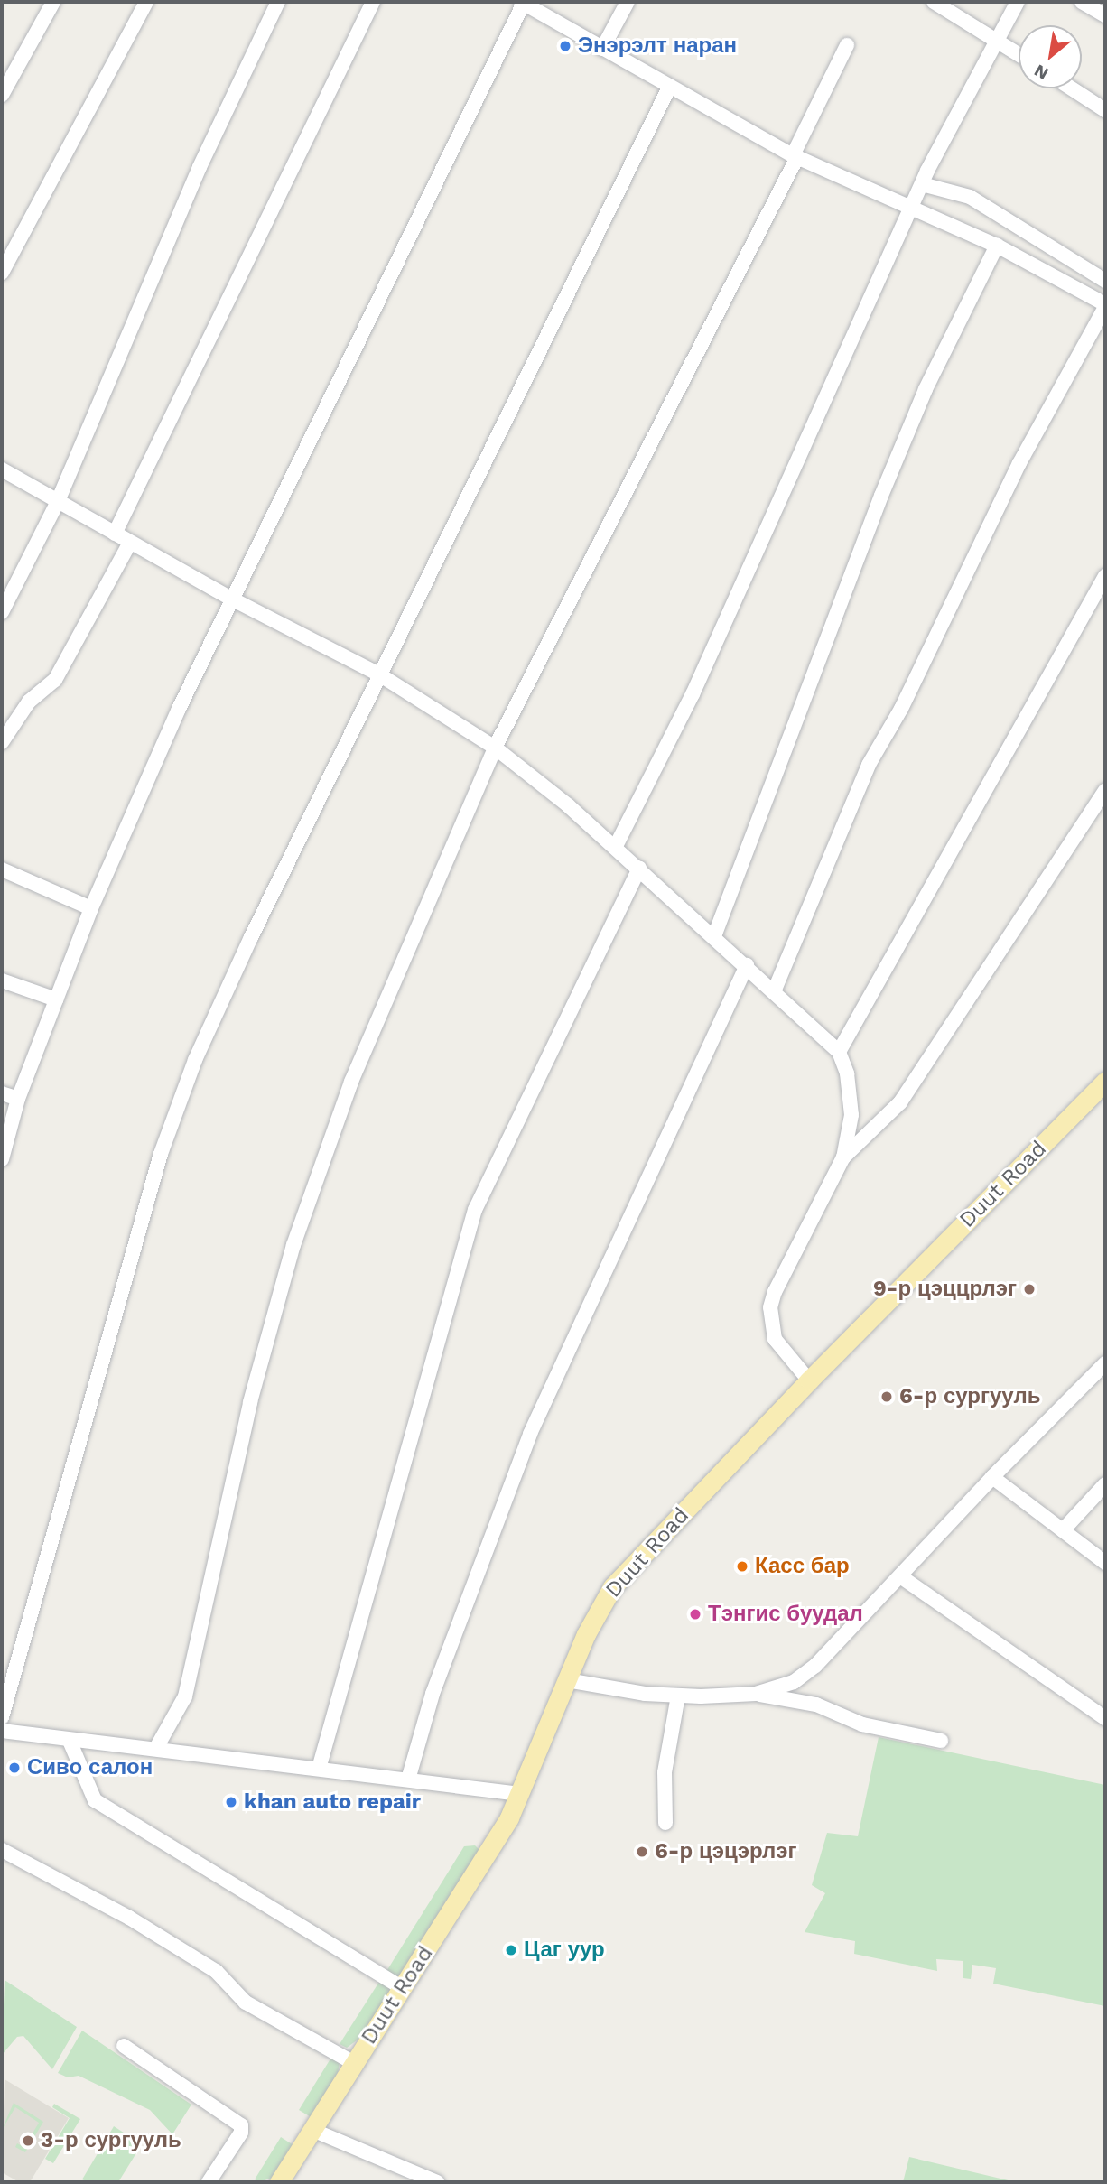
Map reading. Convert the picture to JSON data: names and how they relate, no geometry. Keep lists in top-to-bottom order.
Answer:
{
  "streets": {
    "main road": ["Duut Road"]
  },
  "places": [
    "Энэрэлт наран",
    "9-р цэццрлэг",
    "6-р сургууль",
    "Касс бар",
    "Тэнгис буудал",
    "Сиво салон",
    "khan auto repair",
    "6-р цэцэрлэг",
    "Цаг уур",
    "3-р сургууль"
  ],
  "north": "bottom left"
}
